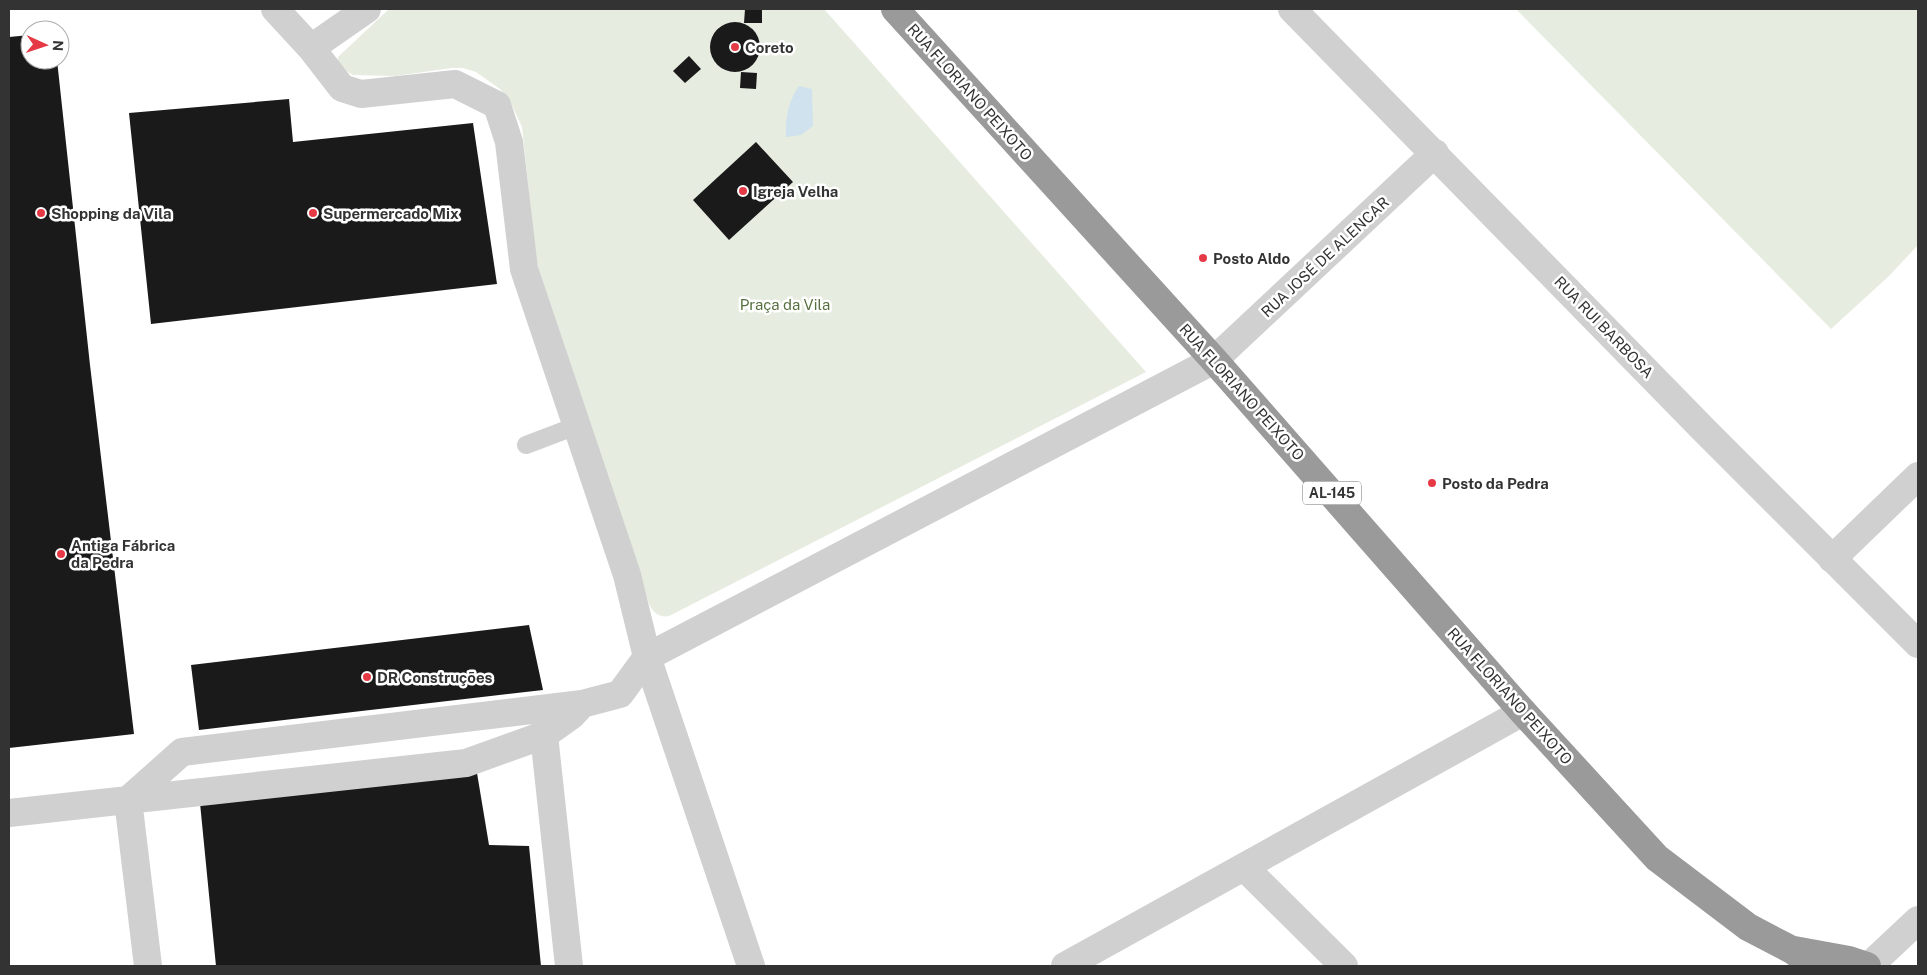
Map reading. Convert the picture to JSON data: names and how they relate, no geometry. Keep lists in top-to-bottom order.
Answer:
{
  "streets": {
    "highway": ["RUA FLORIANO PEIXOTO", "AL-145"],
    "street": ["RUA JOSÉ DE ALENCAR", "RUA RUI BARBOSA"]
  },
  "crossings": [
    ["RUA FLORIANO PEIXOTO", "RUA JOSÉ DE ALENCAR"],
    ["RUA FLORIANO PEIXOTO", "AL-145"],
    ["RUA JOSÉ DE ALENCAR", "RUA RUI BARBOSA"]
  ],
  "parks": ["Praça da Vila"],
  "places": [
    "Coreto",
    "Igreja Velha",
    "Shopping da Vila",
    "Supermercado Mix",
    "Posto Aldo",
    "Posto da Pedra",
    "Antiga Fábrica da Pedra",
    "DR Construções"
  ],
  "north": "right"
}
